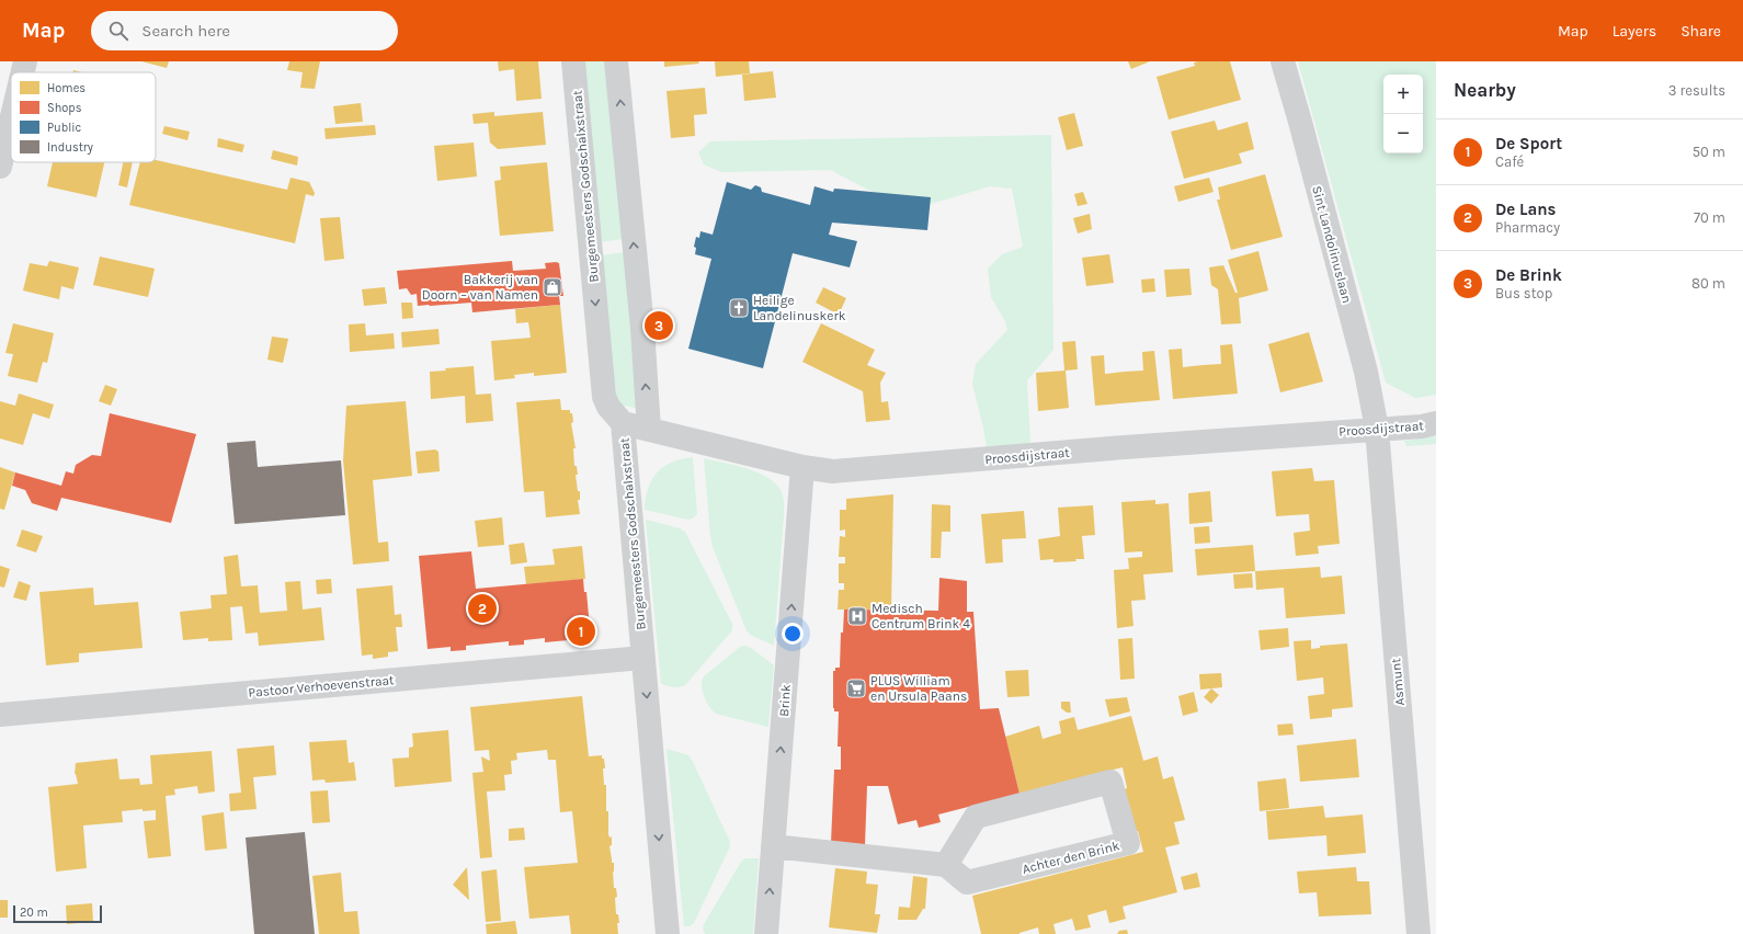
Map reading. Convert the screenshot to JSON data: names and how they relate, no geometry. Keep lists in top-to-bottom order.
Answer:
{
  "streets": {
    "street": [
      "Burgemeesters Godschalxstraat",
      "Sint Landolinuslaan",
      "Proosdijstraat",
      "Asmunt",
      "Pastoor Verhoevenstraat",
      "Brink",
      "Achter den Brink"
    ]
  },
  "crossings": [
    ["Burgemeesters Godschalxstraat", "Proosdijstraat"],
    ["Burgemeesters Godschalxstraat", "Pastoor Verhoevenstraat"],
    ["Sint Landolinuslaan", "Proosdijstraat"],
    ["Sint Landolinuslaan", "Asmunt"],
    ["Proosdijstraat", "Asmunt"],
    ["Proosdijstraat", "Brink"]
  ],
  "one_way": ["Brink"],
  "places": {
    "shop": ["Bakkerij van Doorn – van Namen"],
    "church": ["Heilige Landelinuskerk"],
    "hospital": ["Medisch Centrum Brink 4"],
    "supermarket": ["PLUS William en Ursula Paans"]
  },
  "legend": [
    "Homes",
    "Shops",
    "Public",
    "Industry"
  ],
  "scale_bar": "20 m",
  "page": {
    "header": "Map",
    "search": "Search here",
    "nav": ["Map", "Layers", "Share"],
    "heading": ["Nearby", "3 results"],
    "map_buttons": ["+", "−"],
    "list": [
      {
        "mark": "1",
        "name": "De Sport",
        "note": "Café",
        "value": "50 m"
      },
      {
        "mark": "2",
        "name": "De Lans",
        "note": "Pharmacy",
        "value": "70 m"
      },
      {
        "mark": "3",
        "name": "De Brink",
        "note": "Bus stop",
        "value": "80 m"
      }
    ],
    "pins": ["3", "2", "1"],
    "scale": "20 m"
  }
}
